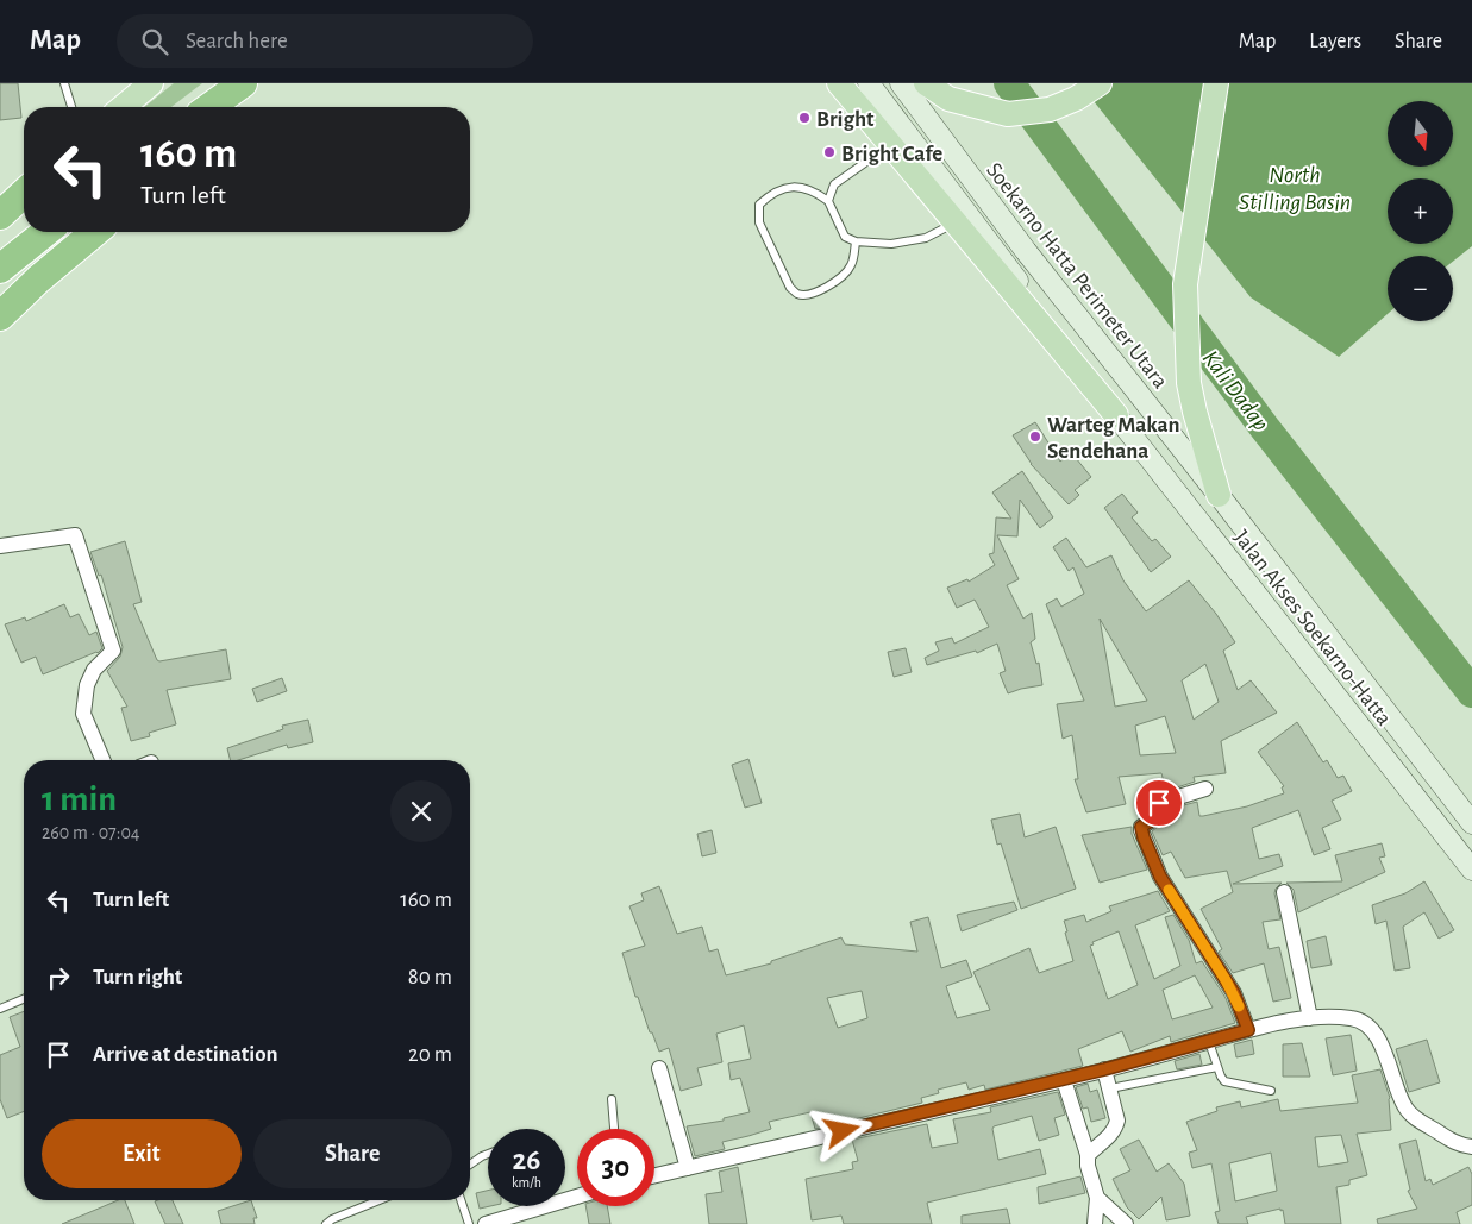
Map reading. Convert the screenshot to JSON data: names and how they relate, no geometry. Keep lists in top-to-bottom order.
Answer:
{
  "streets": {
    "main road": ["Soekarno Hatta Perimeter Utara", "Jalan Akses Soekarno-Hatta"]
  },
  "crossings": [
    ["Soekarno Hatta Perimeter Utara", "Jalan Akses Soekarno-Hatta"]
  ],
  "water": ["North Stilling Basin", "Kali Dadap"],
  "places": ["Bright", "Bright Cafe", "Warteg Makan Sendehana"],
  "north": "bottom",
  "page": {
    "header": "Map",
    "search": "Search here",
    "nav": ["Map", "Layers", "Share"],
    "map_buttons": ["+", "−"],
    "turn": ["160 m", "Turn left"],
    "heading": ["1 min", "260 m · 07:04"],
    "list": [
      {
        "name": "Turn left",
        "value": "160 m"
      },
      {
        "name": "Turn right",
        "value": "80 m"
      },
      {
        "name": "Arrive at destination",
        "value": "20 m"
      }
    ],
    "buttons": ["Exit", "Share"],
    "speed": "26 km/h",
    "limit": "30"
  }
}
